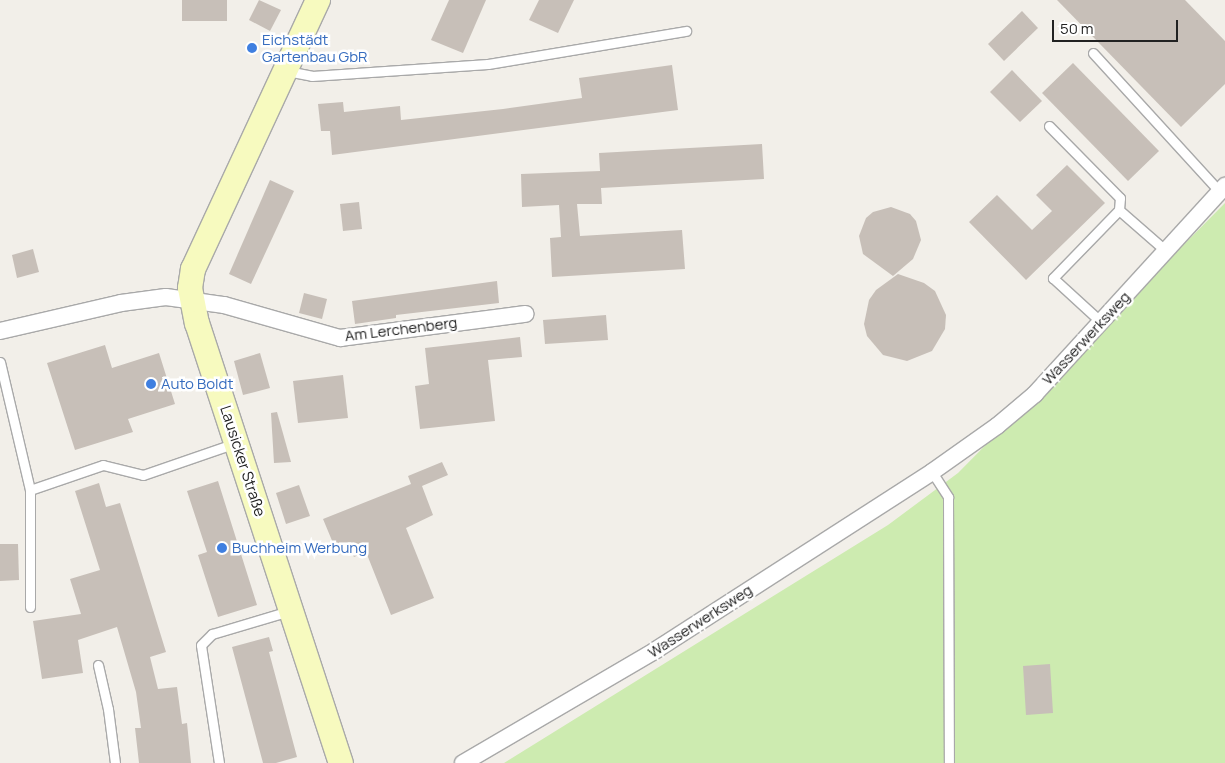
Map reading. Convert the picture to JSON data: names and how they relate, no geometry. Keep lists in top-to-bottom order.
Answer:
{
  "streets": {
    "main road": ["Lausicker Straße"],
    "street": ["Am Lerchenberg", "Wasserwerksweg"]
  },
  "crossings": [
    ["Am Lerchenberg", "Lausicker Straße"]
  ],
  "places": ["Eichstädt Gartenbau GbR", "Auto Boldt", "Buchheim Werbung"],
  "scale_bar": "50 m"
}
